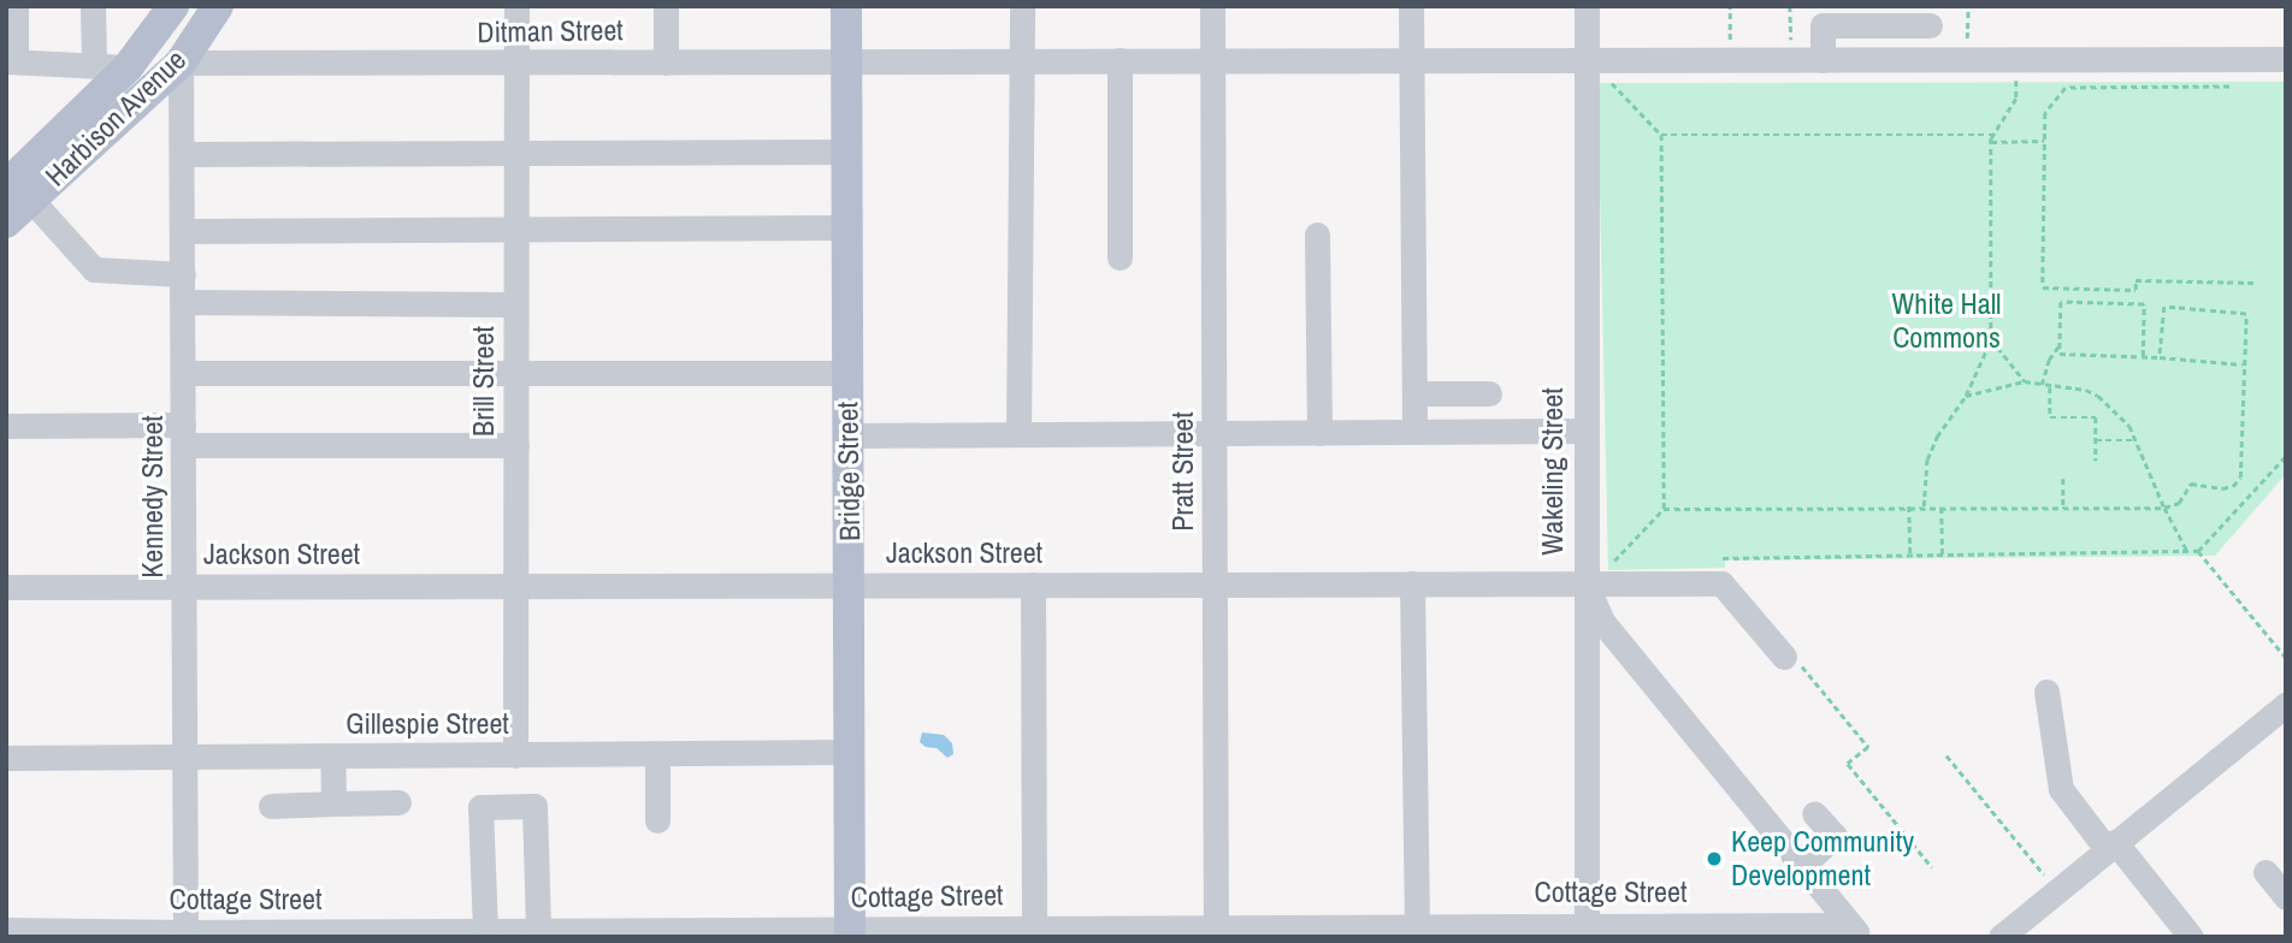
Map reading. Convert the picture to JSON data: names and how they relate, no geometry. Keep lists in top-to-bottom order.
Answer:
{
  "streets": {
    "main road": ["Harbison Avenue", "Bridge Street"],
    "street": [
      "Ditman Street",
      "Brill Street",
      "Pratt Street",
      "Wakeling Street",
      "Kennedy Street",
      "Jackson Street",
      "Gillespie Street",
      "Cottage Street"
    ]
  },
  "crossings": [
    ["Ditman Street", "Harbison Avenue"],
    ["Ditman Street", "Brill Street"],
    ["Ditman Street", "Bridge Street"],
    ["Ditman Street", "Pratt Street"],
    ["Ditman Street", "Wakeling Street"],
    ["Ditman Street", "Kennedy Street"],
    ["Harbison Avenue", "Kennedy Street"],
    ["Brill Street", "Jackson Street"],
    ["Brill Street", "Gillespie Street"],
    ["Bridge Street", "Jackson Street"],
    ["Bridge Street", "Gillespie Street"],
    ["Bridge Street", "Cottage Street"],
    ["Pratt Street", "Jackson Street"],
    ["Pratt Street", "Cottage Street"],
    ["Wakeling Street", "Jackson Street"],
    ["Wakeling Street", "Cottage Street"],
    ["Kennedy Street", "Jackson Street"],
    ["Kennedy Street", "Gillespie Street"],
    ["Kennedy Street", "Cottage Street"]
  ],
  "parks": ["White Hall Commons"],
  "places": ["Keep Community Development"]
}
